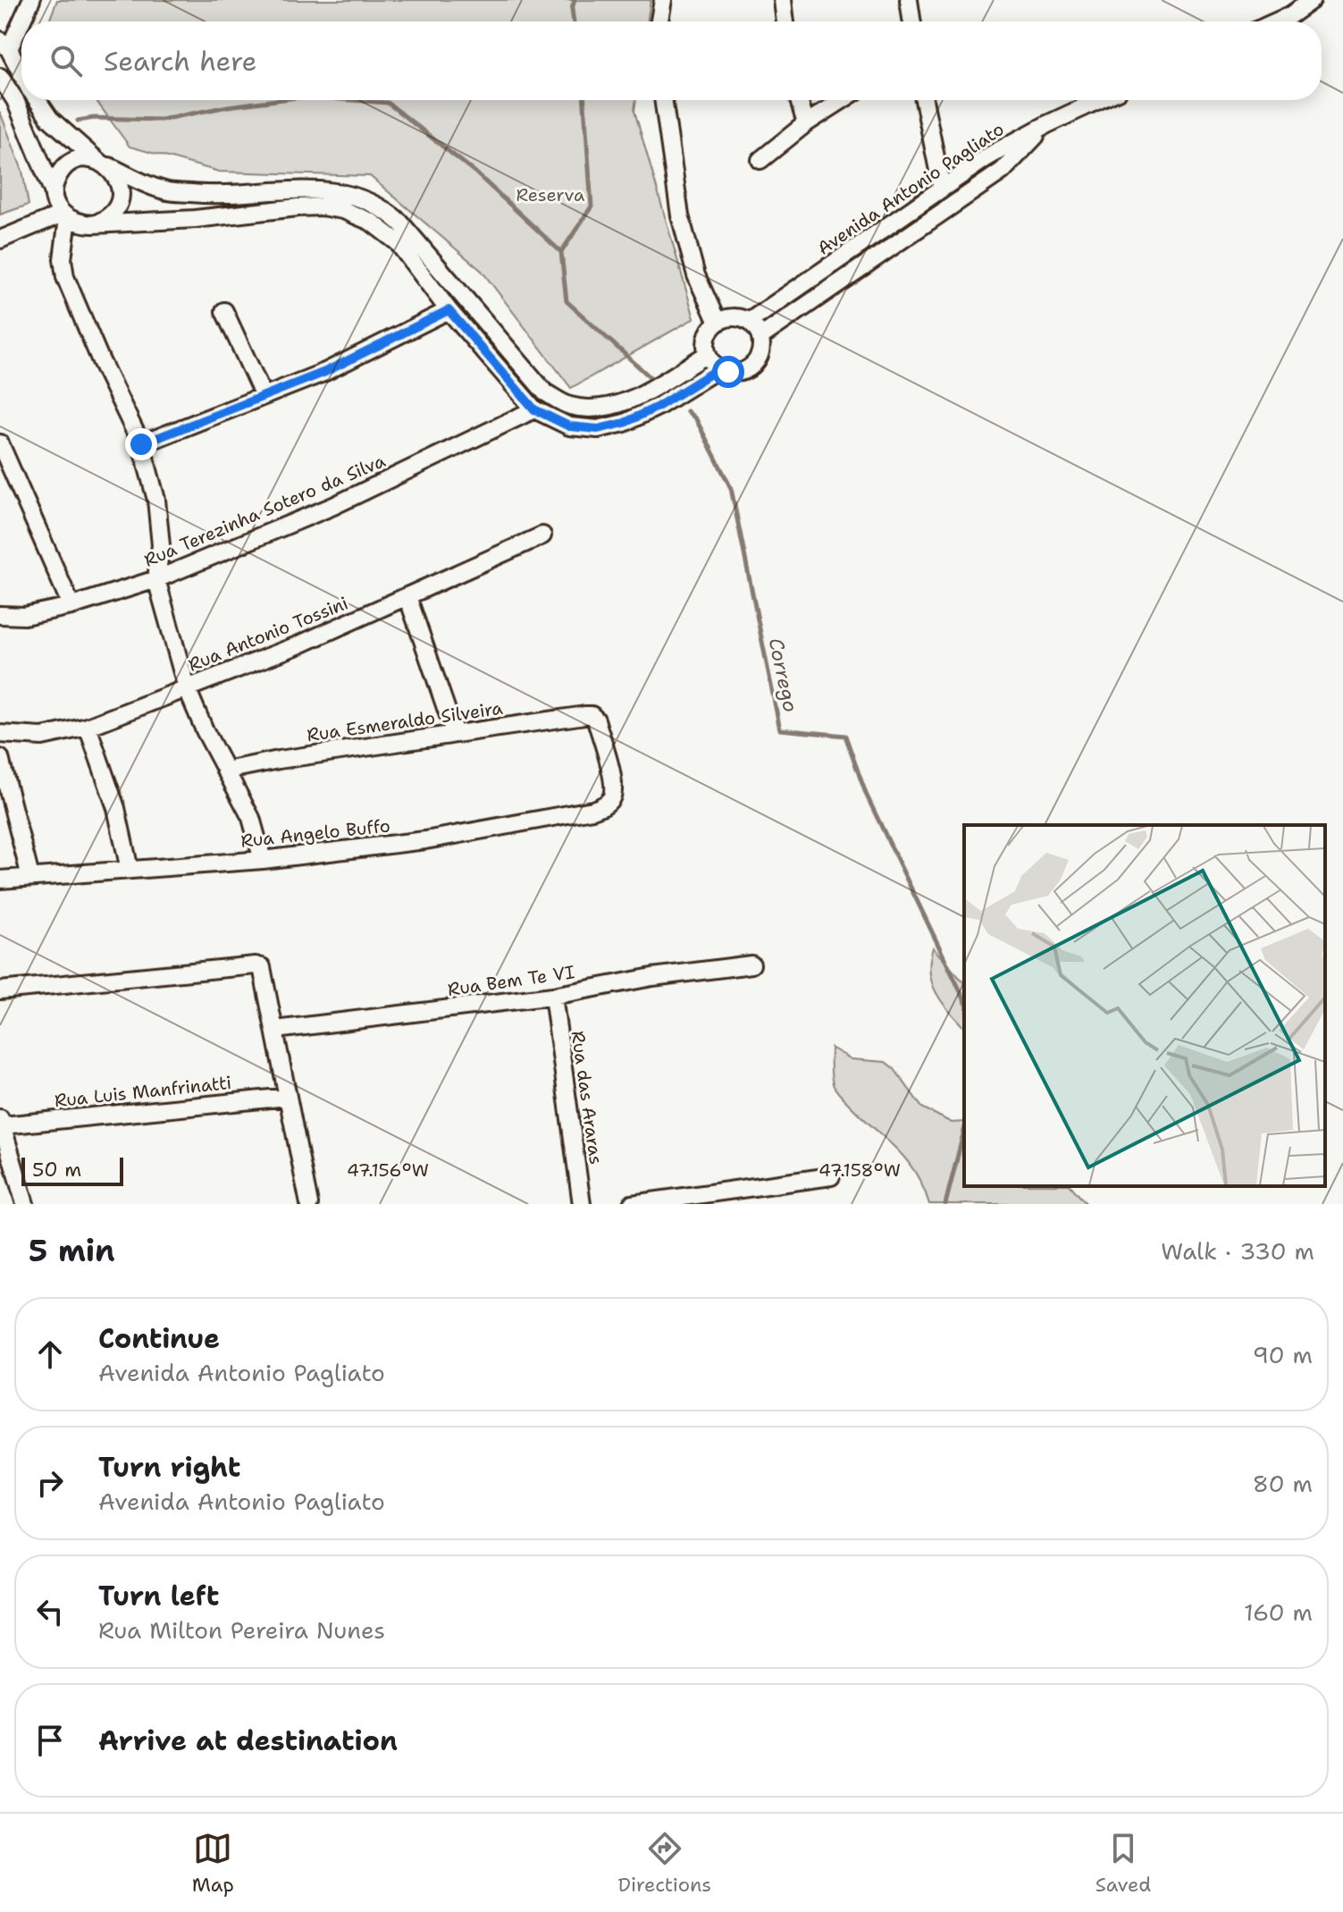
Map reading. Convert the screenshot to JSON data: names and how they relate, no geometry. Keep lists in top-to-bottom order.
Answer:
{
  "streets": {
    "street": [
      "Avenida Antonio Pagliato",
      "Rua Terezinha Sotero da Silva",
      "Rua Antonio Tossini",
      "Rua Esmeraldo Silveira",
      "Rua Angelo Buffo",
      "Rua Bem Te VI",
      "Rua Luis Manfrinatti",
      "Rua das Araras"
    ]
  },
  "crossings": [
    ["Rua Esmeraldo Silveira", "Rua Angelo Buffo"],
    ["Rua Bem Te VI", "Rua das Araras"]
  ],
  "water": ["Corrego"],
  "parks": ["Reserva"],
  "scale_bar": "50 m",
  "page": {
    "search": "Search here",
    "scale": "50 m",
    "heading": ["5 min", "Walk · 330 m"],
    "list": [
      ["Continue", "Avenida Antonio Pagliato", "90 m"],
      ["Turn right", "Avenida Antonio Pagliato", "80 m"],
      ["Turn left", "Rua Milton Pereira Nunes", "160 m"],
      "Arrive at destination"
    ],
    "nav": ["Map", "Directions", "Saved"]
  },
  "coordinates": ["47.156°W", "47.158°W"]
}
